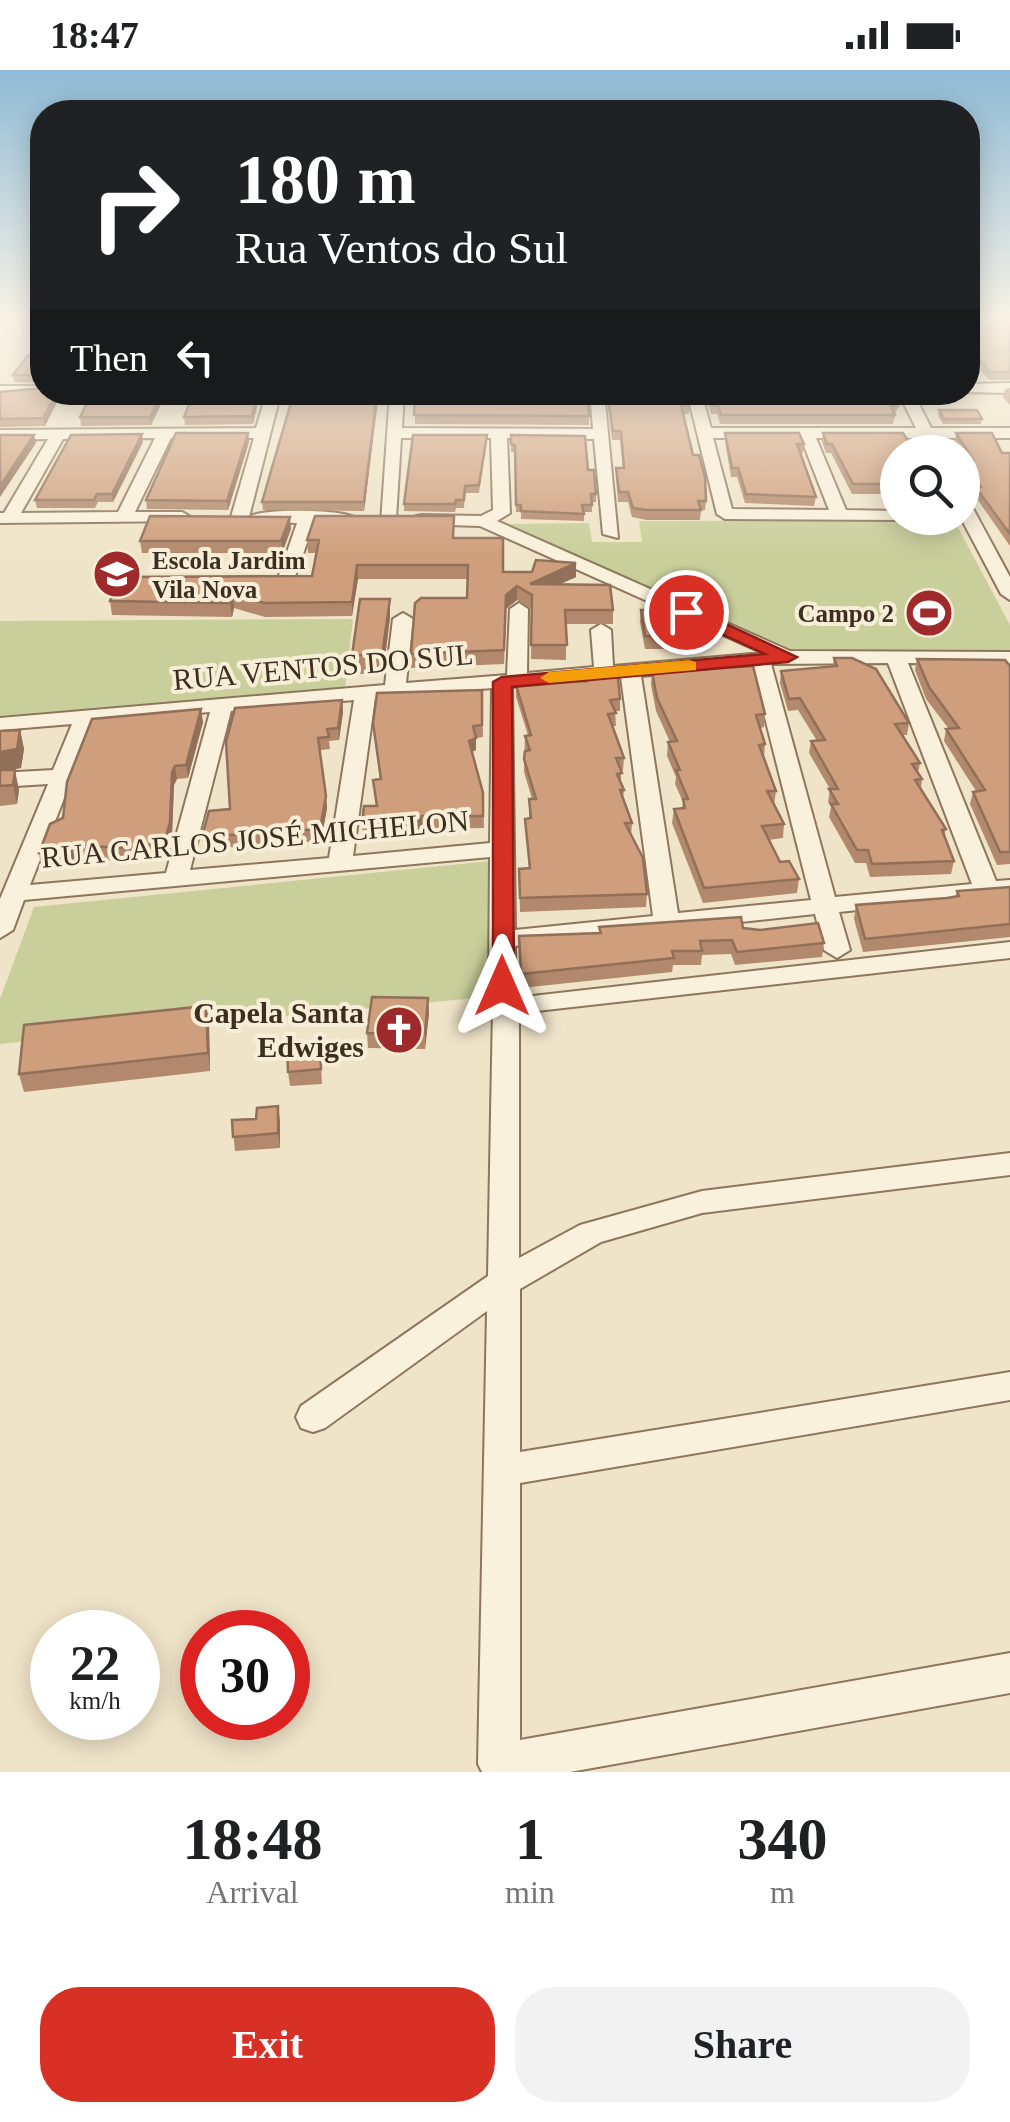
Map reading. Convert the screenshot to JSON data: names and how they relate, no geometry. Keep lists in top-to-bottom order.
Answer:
{
  "streets": {
    "street": ["RUA VENTOS DO SUL", "RUA CARLOS JOSÉ MICHELON"]
  },
  "places": {
    "school or university": ["Escola Jardim Vila Nova"],
    "sports": ["Campo 2"],
    "church": ["Capela Santa Edwiges"]
  },
  "page": {
    "status": "18:47",
    "turn": ["180 m", "Rua Ventos do Sul"],
    "then": "Then",
    "speed": "22 km/h",
    "limit": "30",
    "eta": [
      "18:48",
      "Arrival",
      "1",
      "min",
      "340",
      "m"
    ],
    "buttons": ["Exit", "Share"]
  }
}
